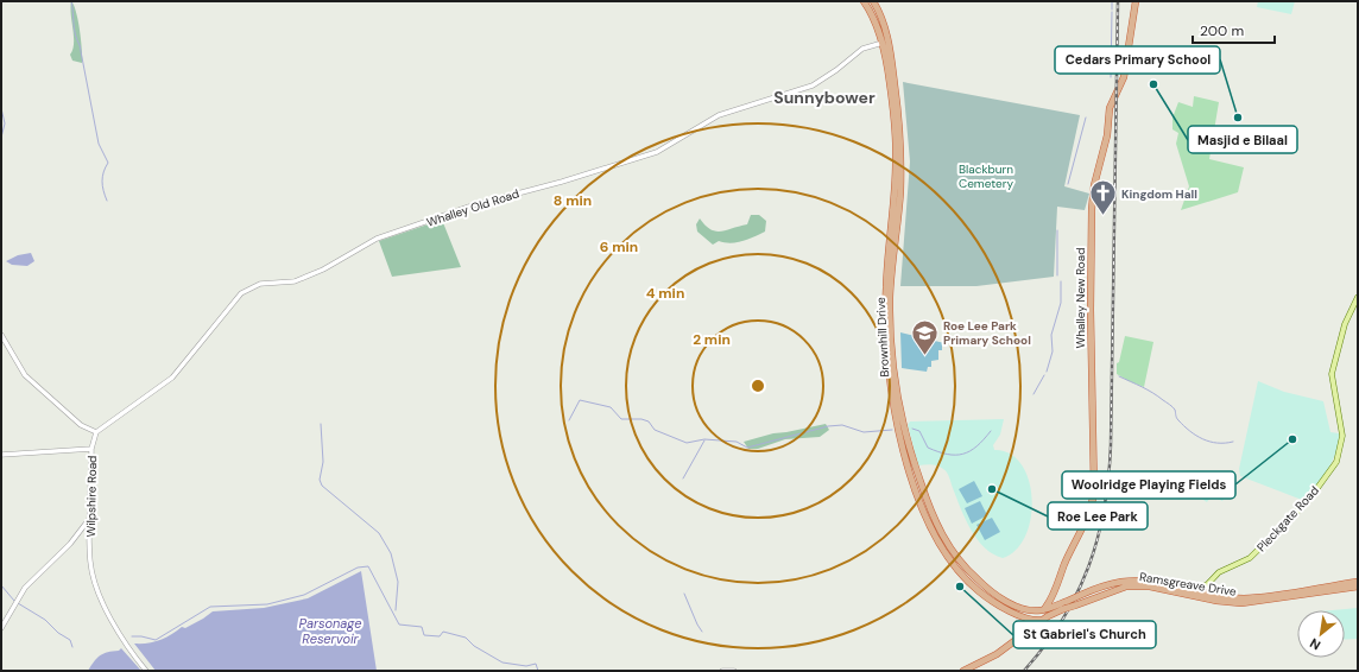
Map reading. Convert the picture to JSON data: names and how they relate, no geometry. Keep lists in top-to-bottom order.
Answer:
{
  "streets": {
    "highway": ["Whalley New Road", "Brownhill Drive", "Ramsgreave Drive"],
    "main road": ["Pleckgate Road"],
    "street": ["Whalley Old Road", "Wilpshire Road"]
  },
  "crossings": [
    ["Whalley Old Road", "Brownhill Drive"],
    ["Whalley Old Road", "Wilpshire Road"],
    ["Whalley New Road", "Brownhill Drive"],
    ["Whalley New Road", "Ramsgreave Drive"],
    ["Brownhill Drive", "Ramsgreave Drive"],
    ["Pleckgate Road", "Ramsgreave Drive"]
  ],
  "districts": ["Sunnybower"],
  "water": ["Parsonage Reservoir"],
  "parks": ["Blackburn Cemetery"],
  "places": {
    "other": [
      "Masjid e Bilaal",
      "Cedars Primary School",
      "Woolridge Playing Fields",
      "Roe Lee Park",
      "St Gabriel's Church"
    ],
    "church": ["Kingdom Hall"],
    "school or university": ["Roe Lee Park Primary School"]
  },
  "scale_bar": "200 m",
  "north": "bottom left",
  "rings": [
    "8 min",
    "6 min",
    "4 min",
    "2 min"
  ]
}
